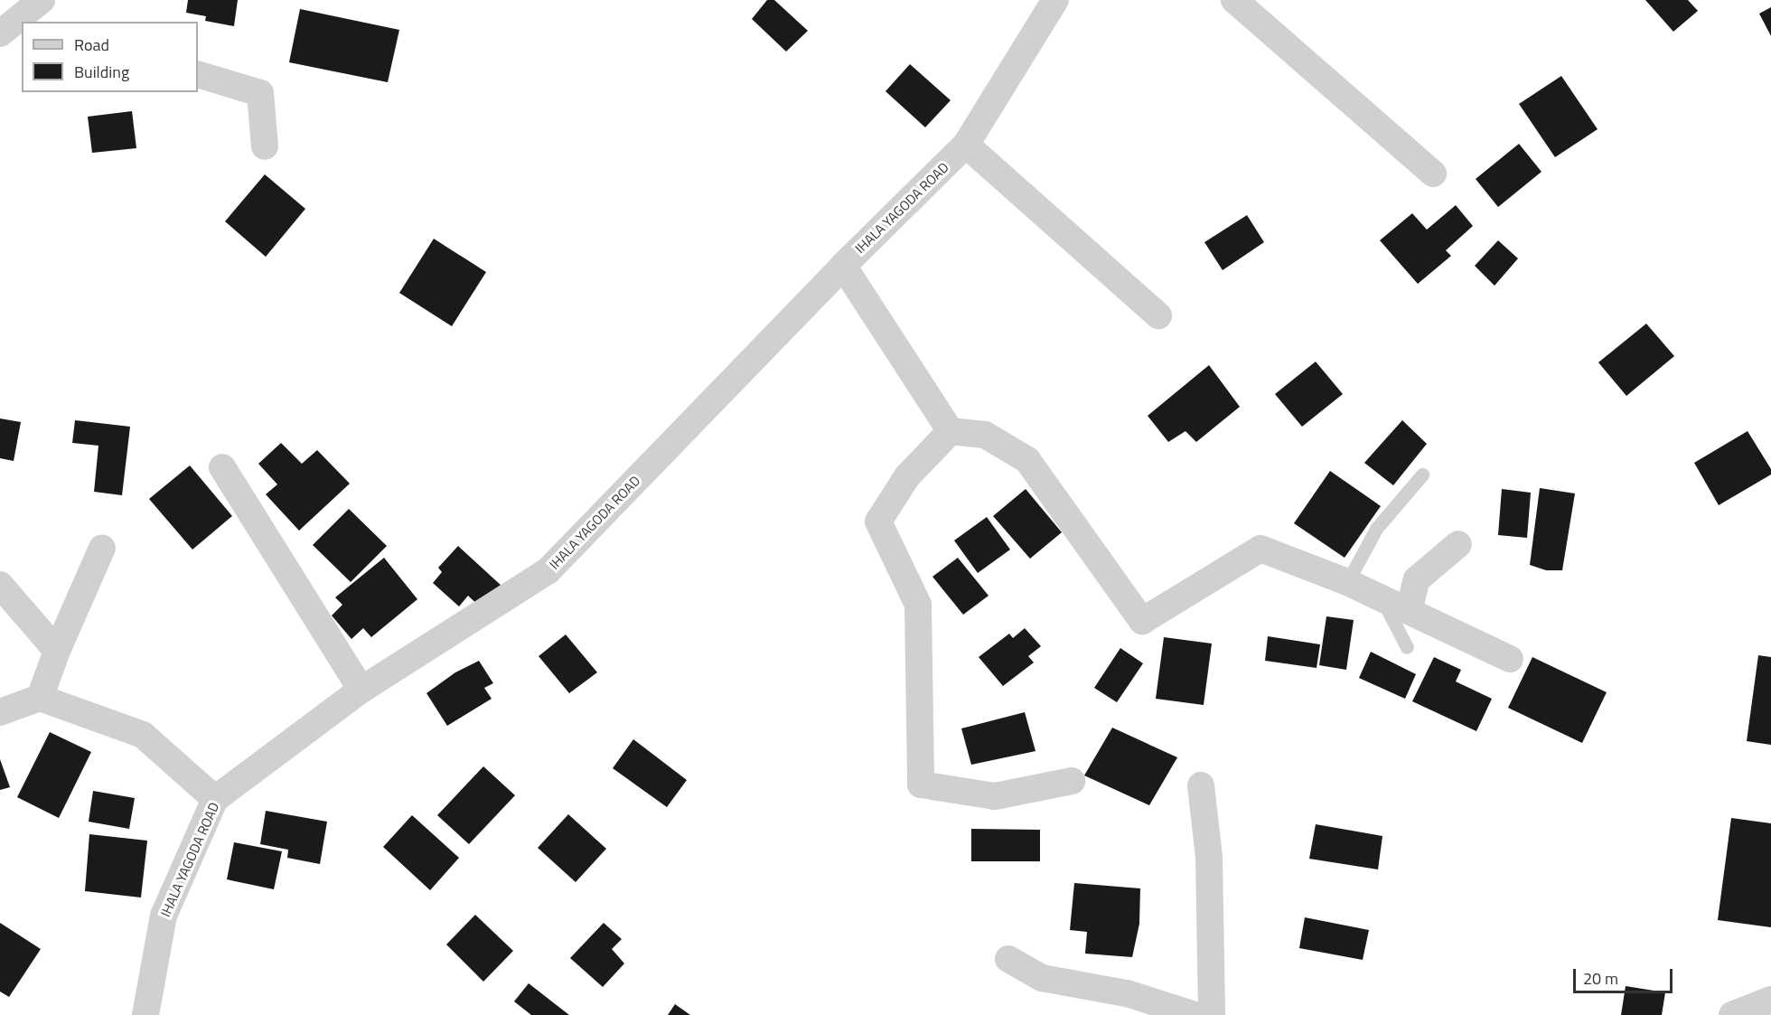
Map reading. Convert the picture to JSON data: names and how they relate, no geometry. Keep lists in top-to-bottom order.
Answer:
{
  "streets": {
    "street": ["IHALA YAGODA ROAD"]
  },
  "legend": ["Road", "Building"],
  "scale_bar": "20 m"
}
